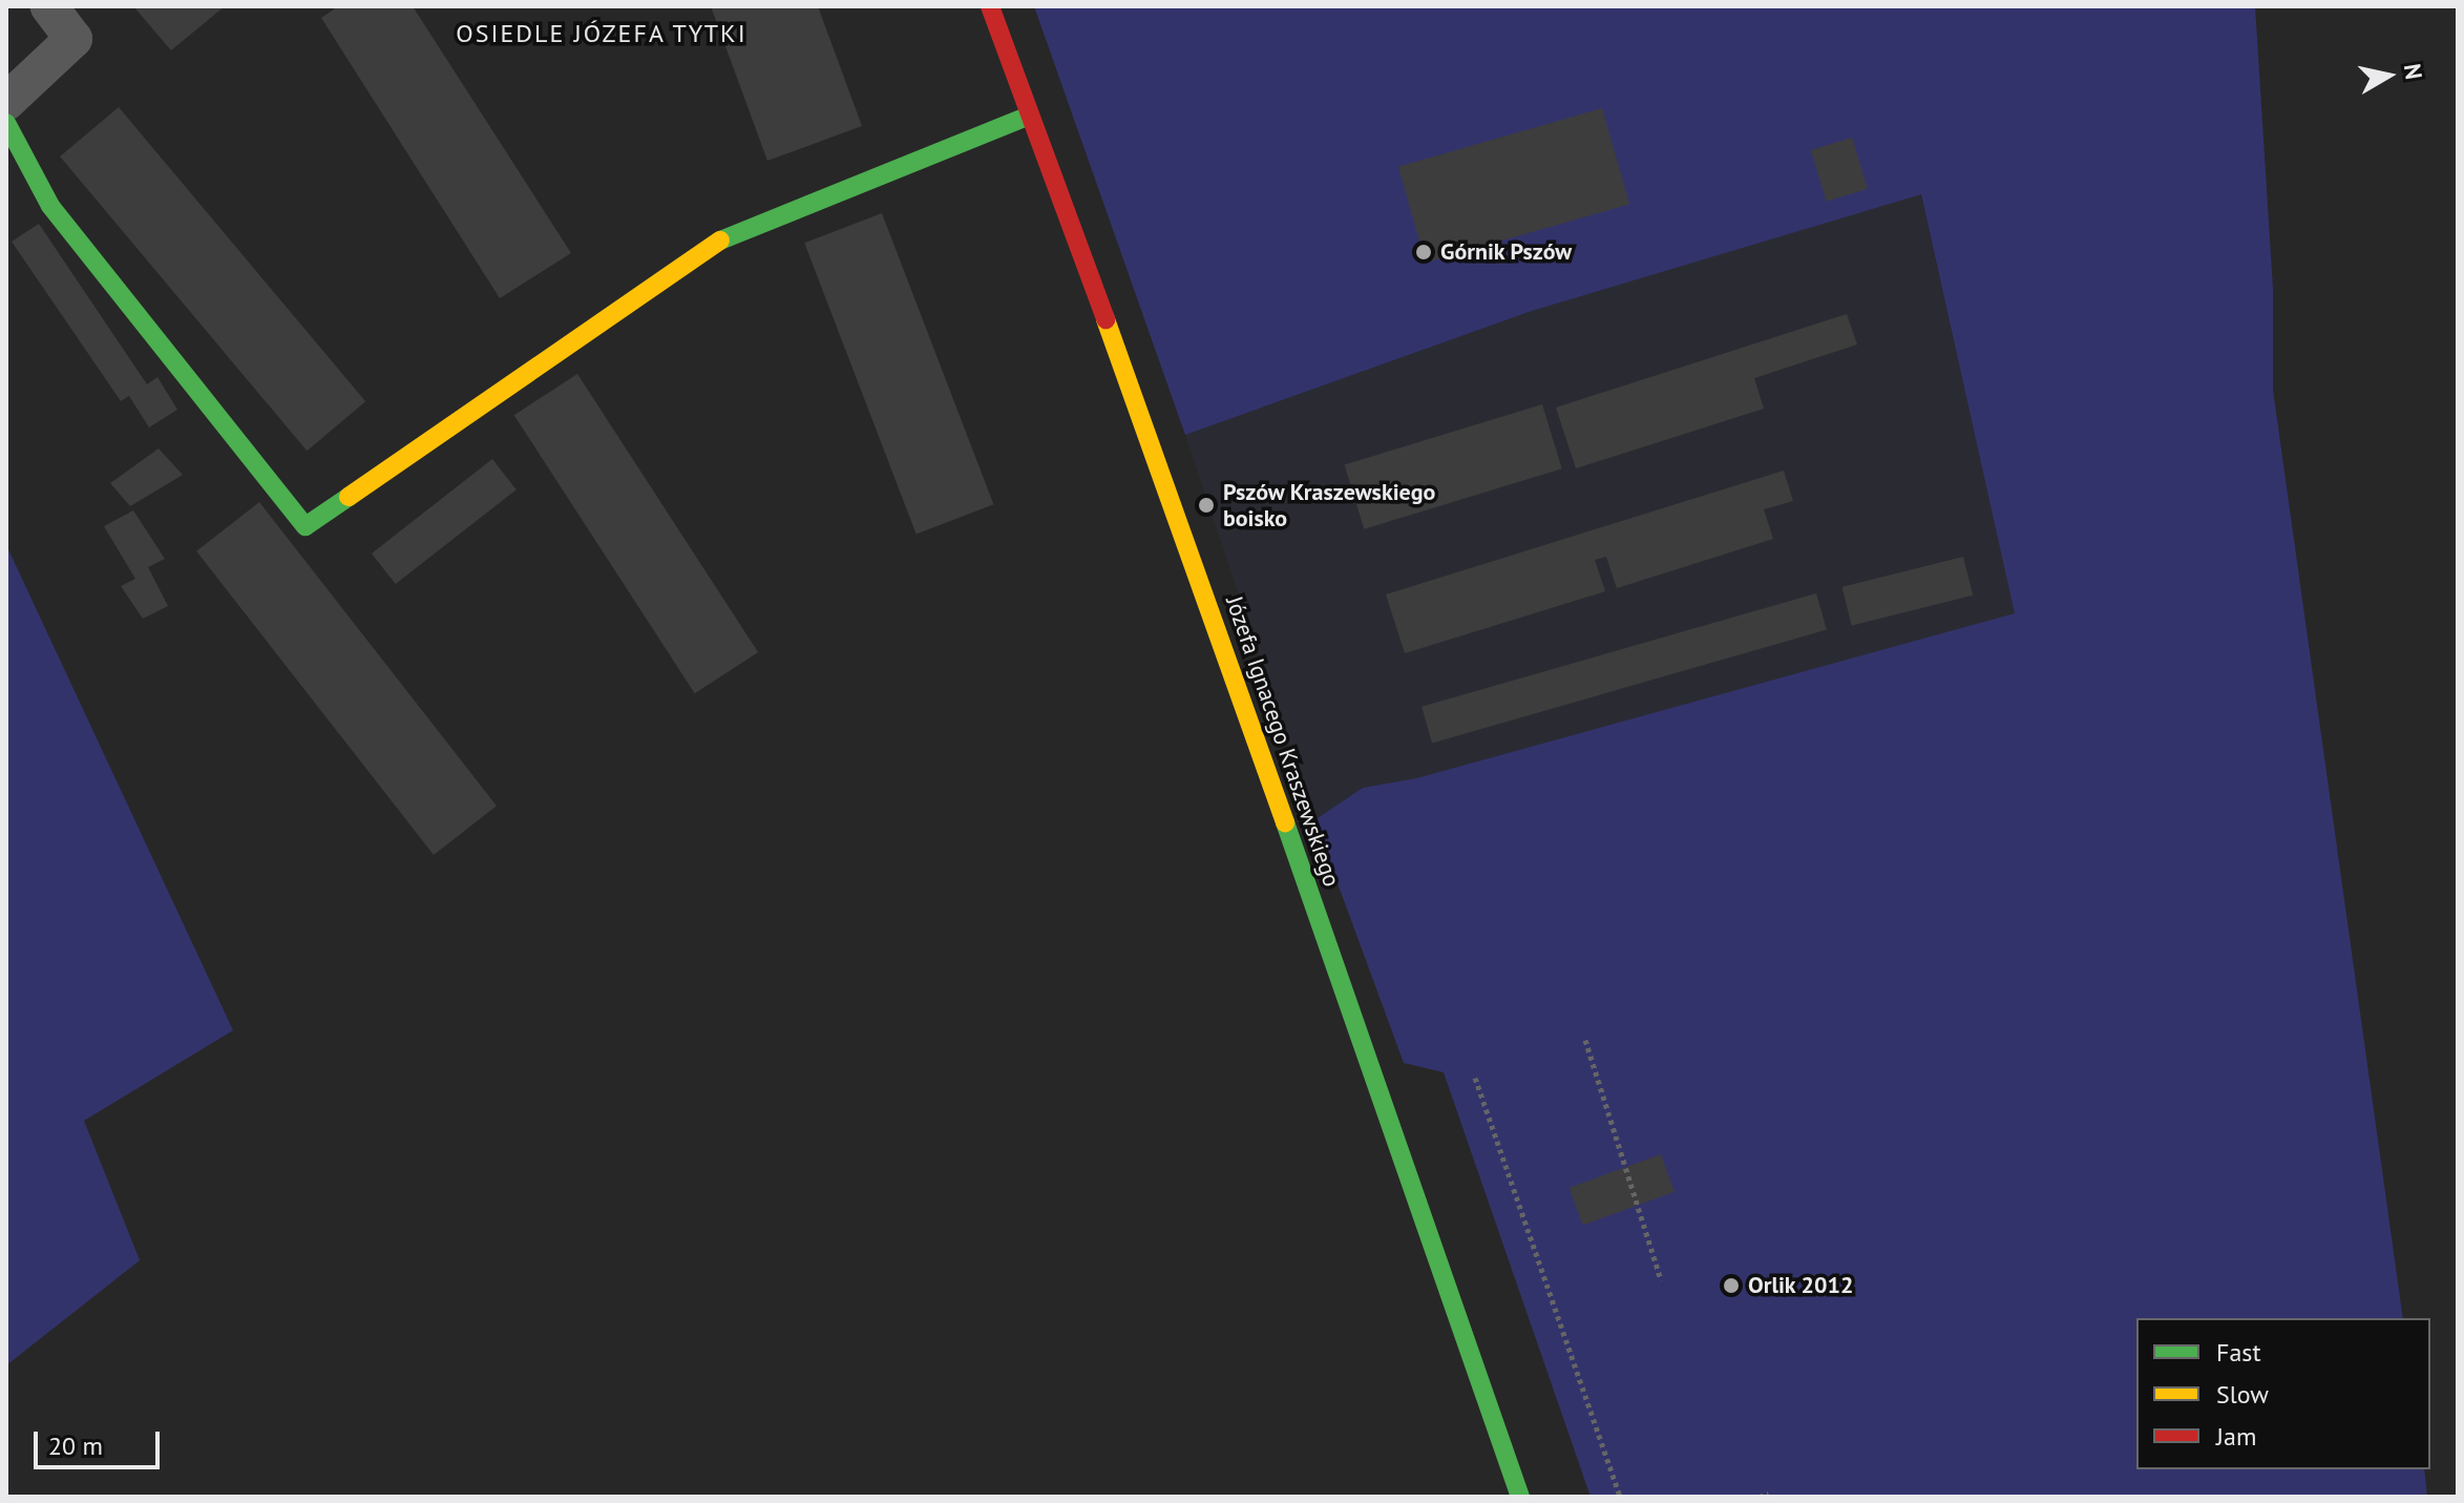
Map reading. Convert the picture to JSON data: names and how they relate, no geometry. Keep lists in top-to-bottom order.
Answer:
{
  "streets": {
    "street": ["Józefa Ignacego Kraszewskiego"]
  },
  "districts": ["OSIEDLE JÓZEFA TYTKI"],
  "places": ["Górnik Pszów", "Pszów Kraszewskiego boisko", "Orlik 2012"],
  "legend": ["Fast", "Slow", "Jam"],
  "scale_bar": "20 m",
  "north": "right"
}
